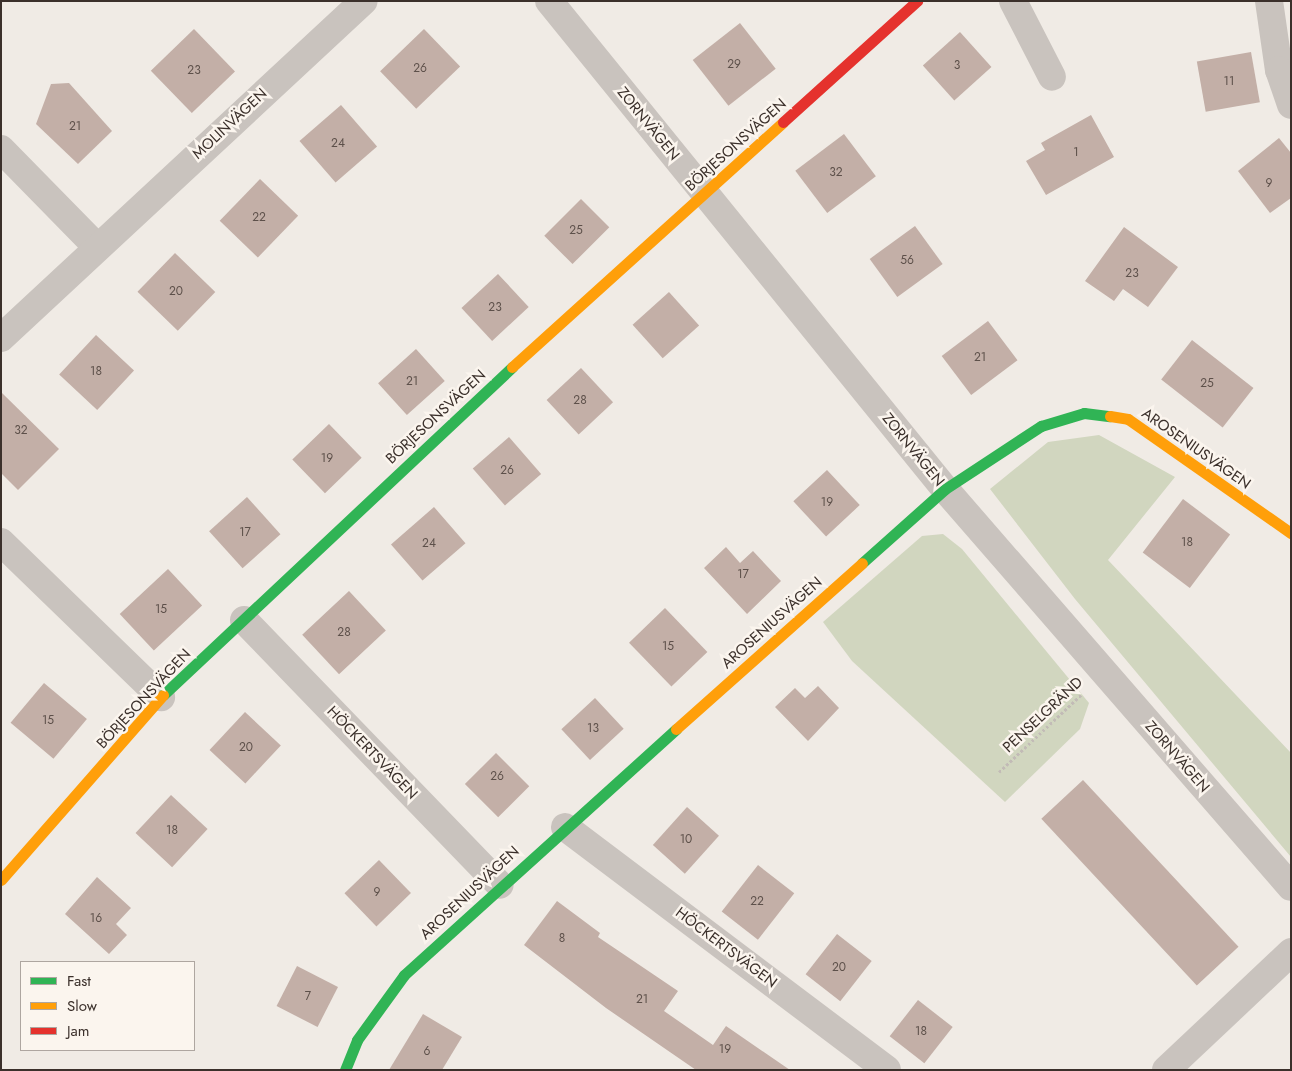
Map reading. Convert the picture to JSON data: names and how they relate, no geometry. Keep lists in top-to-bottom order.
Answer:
{
  "streets": {
    "street": [
      "MOLINVÄGEN",
      "ZORNVÄGEN",
      "BÖRJESONSVÄGEN",
      "AROSENIUSVÄGEN",
      "HÖCKERTSVÄGEN"
    ],
    "path": ["PENSELGRÄND"]
  },
  "crossings": [
    ["ZORNVÄGEN", "BÖRJESONSVÄGEN"],
    ["ZORNVÄGEN", "AROSENIUSVÄGEN"],
    ["ZORNVÄGEN", "PENSELGRÄND"],
    ["BÖRJESONSVÄGEN", "HÖCKERTSVÄGEN"],
    ["AROSENIUSVÄGEN", "HÖCKERTSVÄGEN"]
  ],
  "house_numbers": [
    "29",
    "3",
    "26",
    "23",
    "11",
    "21",
    "24",
    "1",
    "32",
    "9",
    "22",
    "25",
    "56",
    "23",
    "20",
    "23",
    "21",
    "18",
    "21",
    "25",
    "28",
    "32",
    "19",
    "26",
    "19",
    "17",
    "18",
    "24",
    "17",
    "15",
    "28",
    "15",
    "15",
    "13",
    "20",
    "26",
    "18",
    "10",
    "9",
    "22",
    "16",
    "8",
    "20",
    "7",
    "21",
    "18",
    "19",
    "6"
  ],
  "legend": ["Fast", "Slow", "Jam"]
}
